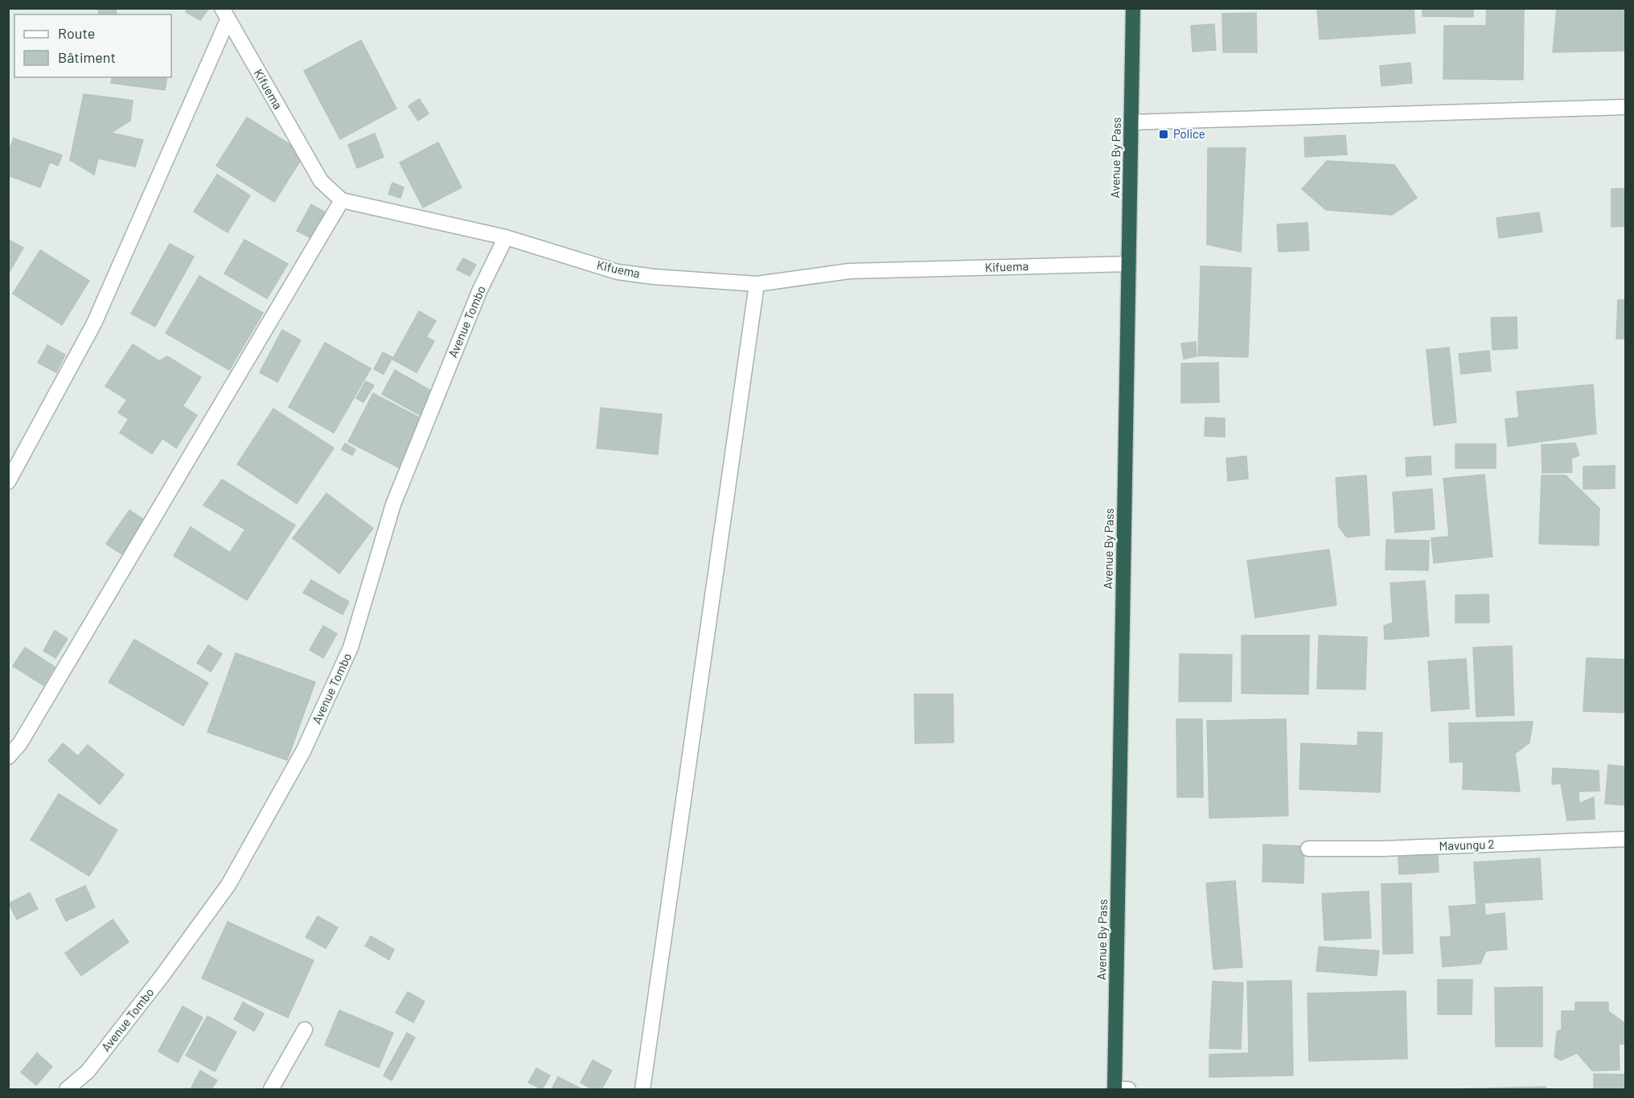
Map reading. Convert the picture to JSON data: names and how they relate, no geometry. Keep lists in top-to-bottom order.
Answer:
{
  "streets": {
    "highway": ["Avenue By Pass"],
    "street": ["Kifuema", "Avenue Tombo", "Mavungu 2"]
  },
  "crossings": [
    ["Kifuema", "Avenue By Pass"],
    ["Kifuema", "Avenue Tombo"]
  ],
  "places": {
    "transit": ["Police"]
  },
  "legend": ["Route", "Bâtiment"]
}
